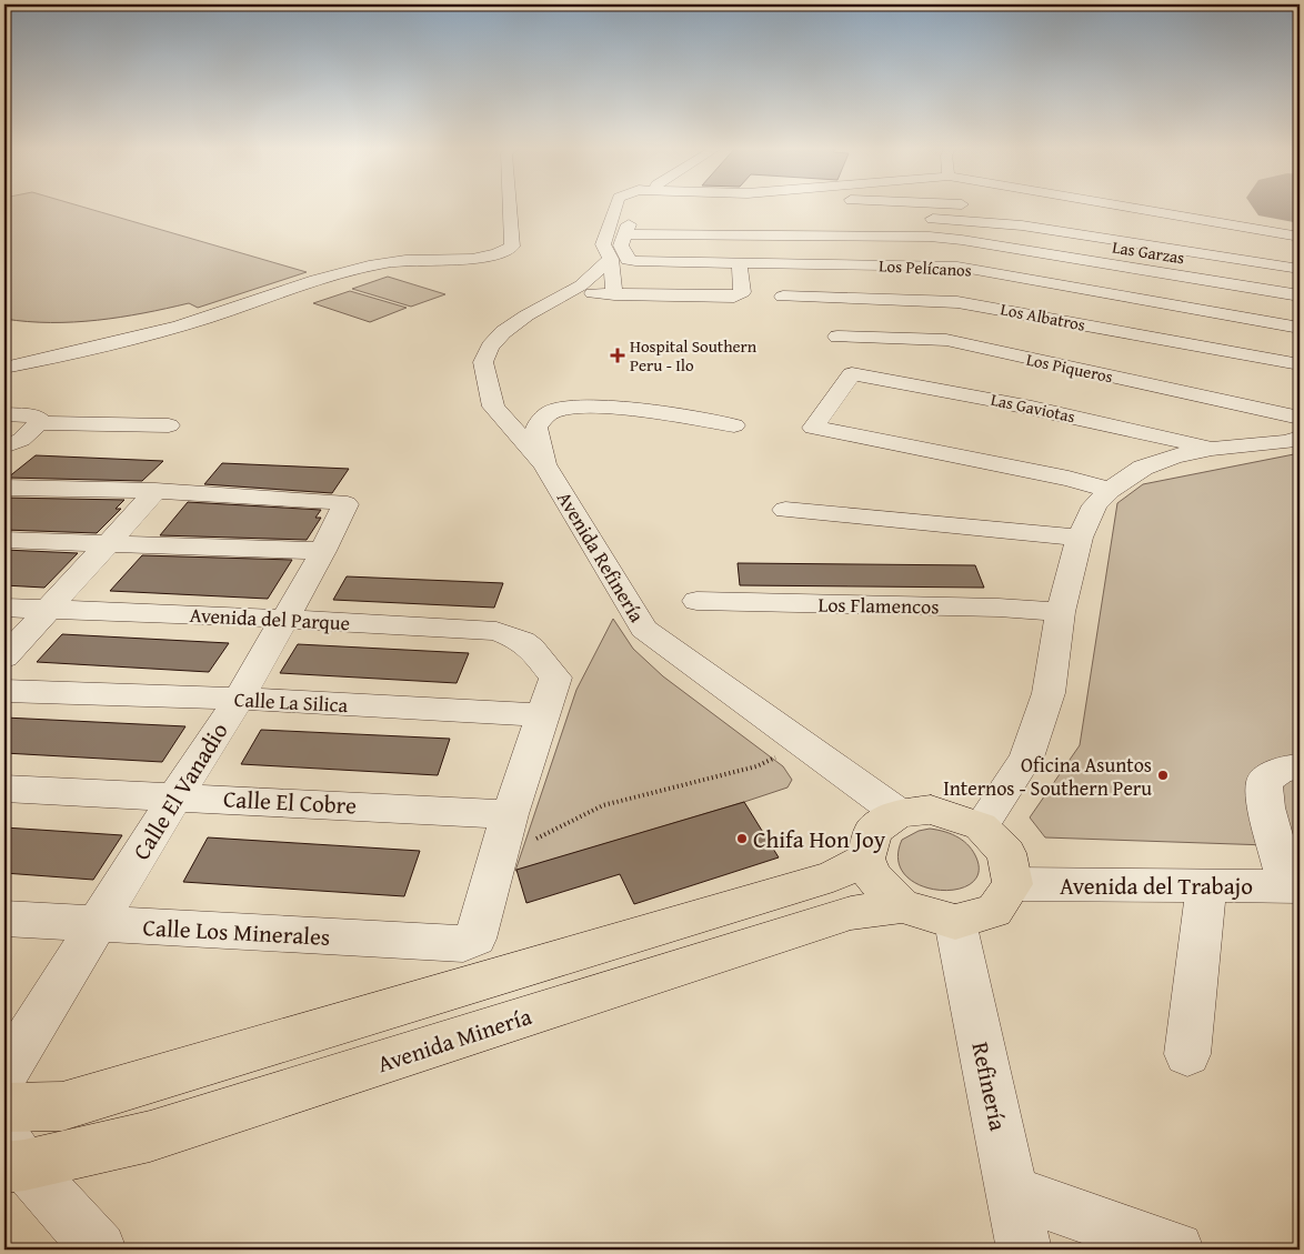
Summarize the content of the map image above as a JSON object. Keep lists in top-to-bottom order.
{
  "streets": {
    "main road": ["Avenida Minería"],
    "street": [
      "Las Garzas",
      "Los Pelícanos",
      "Los Albatros",
      "Los Piqueros",
      "Las Gaviotas",
      "Avenida Refinería",
      "Los Flamencos",
      "Avenida del Parque",
      "Calle La Silica",
      "Calle El Vanadio",
      "Calle El Cobre",
      "Avenida del Trabajo",
      "Calle Los Minerales",
      "Refinería"
    ]
  },
  "crossings": [
    ["Las Garzas", "Los Pelícanos"],
    ["Avenida Refinería", "Avenida del Trabajo"],
    ["Avenida Refinería", "Avenida Minería"],
    ["Avenida Refinería", "Refinería"],
    ["Avenida del Parque", "Calle La Silica"],
    ["Avenida del Parque", "Calle El Vanadio"],
    ["Calle La Silica", "Calle El Vanadio"],
    ["Calle El Vanadio", "Calle El Cobre"],
    ["Calle El Vanadio", "Calle Los Minerales"],
    ["Calle El Cobre", "Calle Los Minerales"],
    ["Avenida del Trabajo", "Avenida Minería"],
    ["Avenida del Trabajo", "Refinería"],
    ["Avenida Minería", "Refinería"]
  ],
  "places": {
    "health": ["Hospital Southern Peru - Ilo"],
    "other": ["Oficina Asuntos Internos - Southern Peru", "Chifa Hon Joy"]
  }
}
